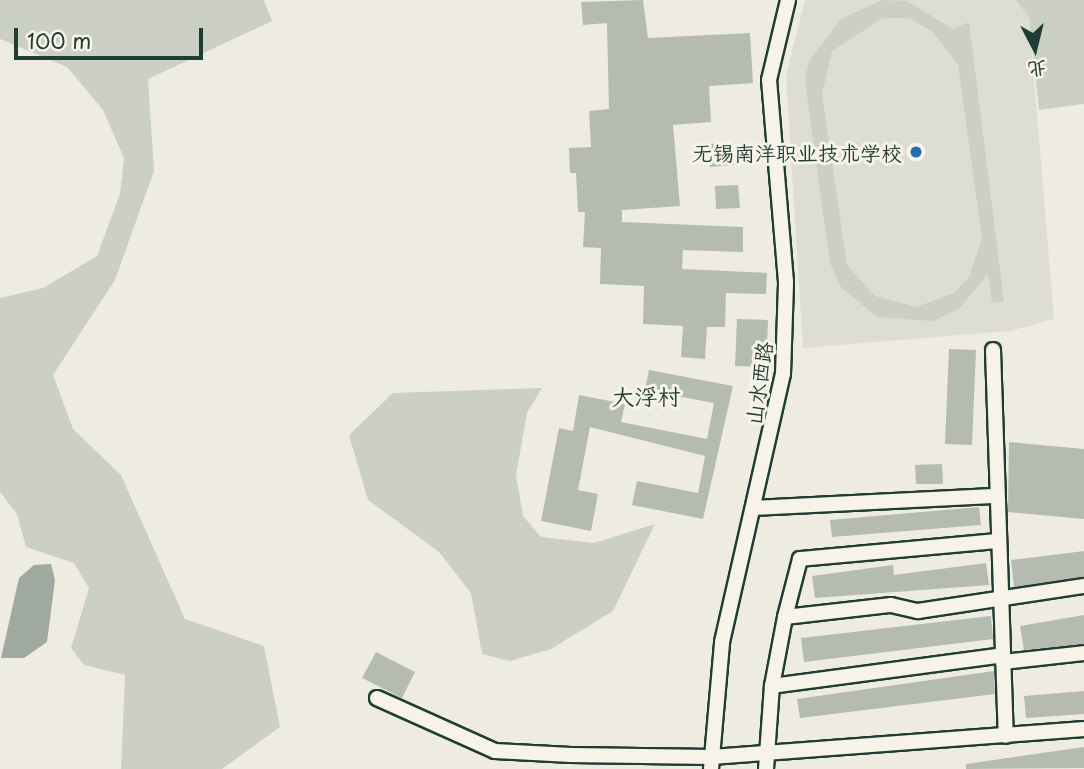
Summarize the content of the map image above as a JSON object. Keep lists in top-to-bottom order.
{
  "streets": {
    "street": ["山水西路"]
  },
  "districts": ["大浮村"],
  "places": ["无锡南洋职业技术学校"],
  "scale_bar": "100 m",
  "north": "bottom"
}
